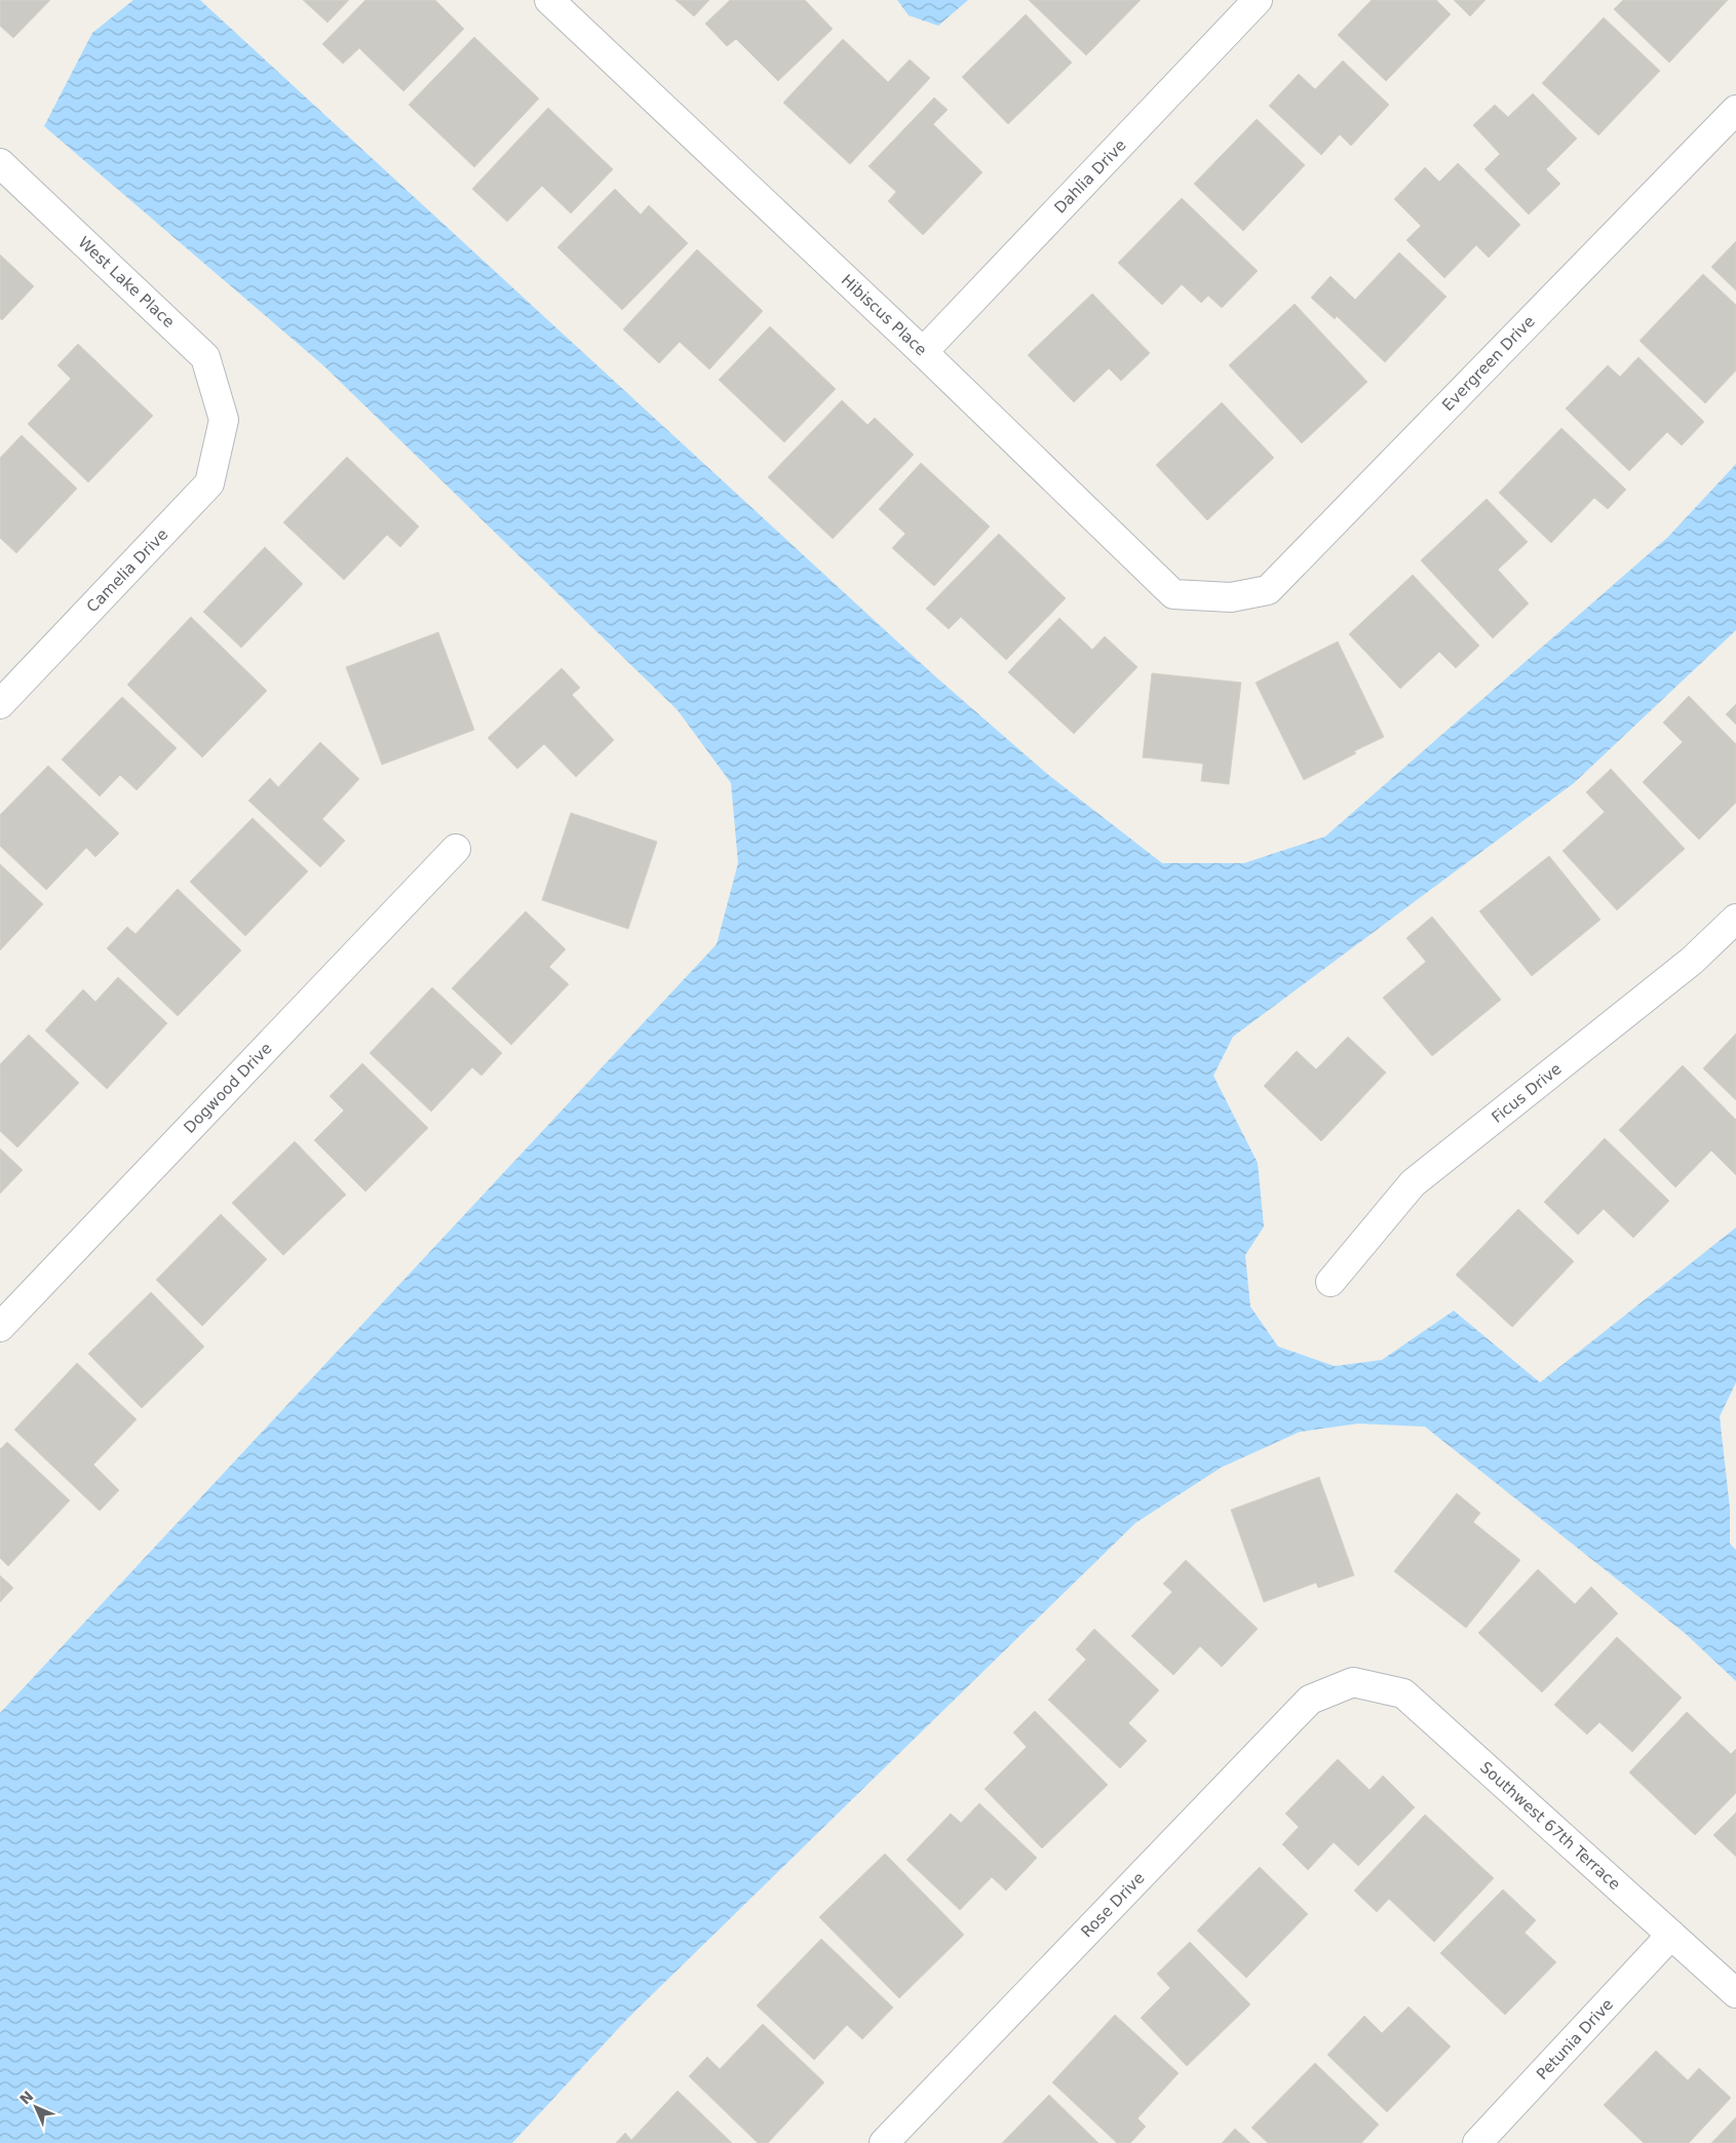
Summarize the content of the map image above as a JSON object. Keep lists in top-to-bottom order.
{
  "streets": {
    "street": [
      "Dahlia Drive",
      "West Lake Place",
      "Hibiscus Place",
      "Evergreen Drive",
      "Camelia Drive",
      "Dogwood Drive",
      "Ficus Drive",
      "Southwest 67th Terrace",
      "Rose Drive",
      "Petunia Drive"
    ]
  },
  "crossings": [
    ["Dahlia Drive", "Hibiscus Place"],
    ["West Lake Place", "Camelia Drive"],
    ["Hibiscus Place", "Evergreen Drive"],
    ["Southwest 67th Terrace", "Rose Drive"],
    ["Southwest 67th Terrace", "Petunia Drive"]
  ],
  "north": "top left"
}
